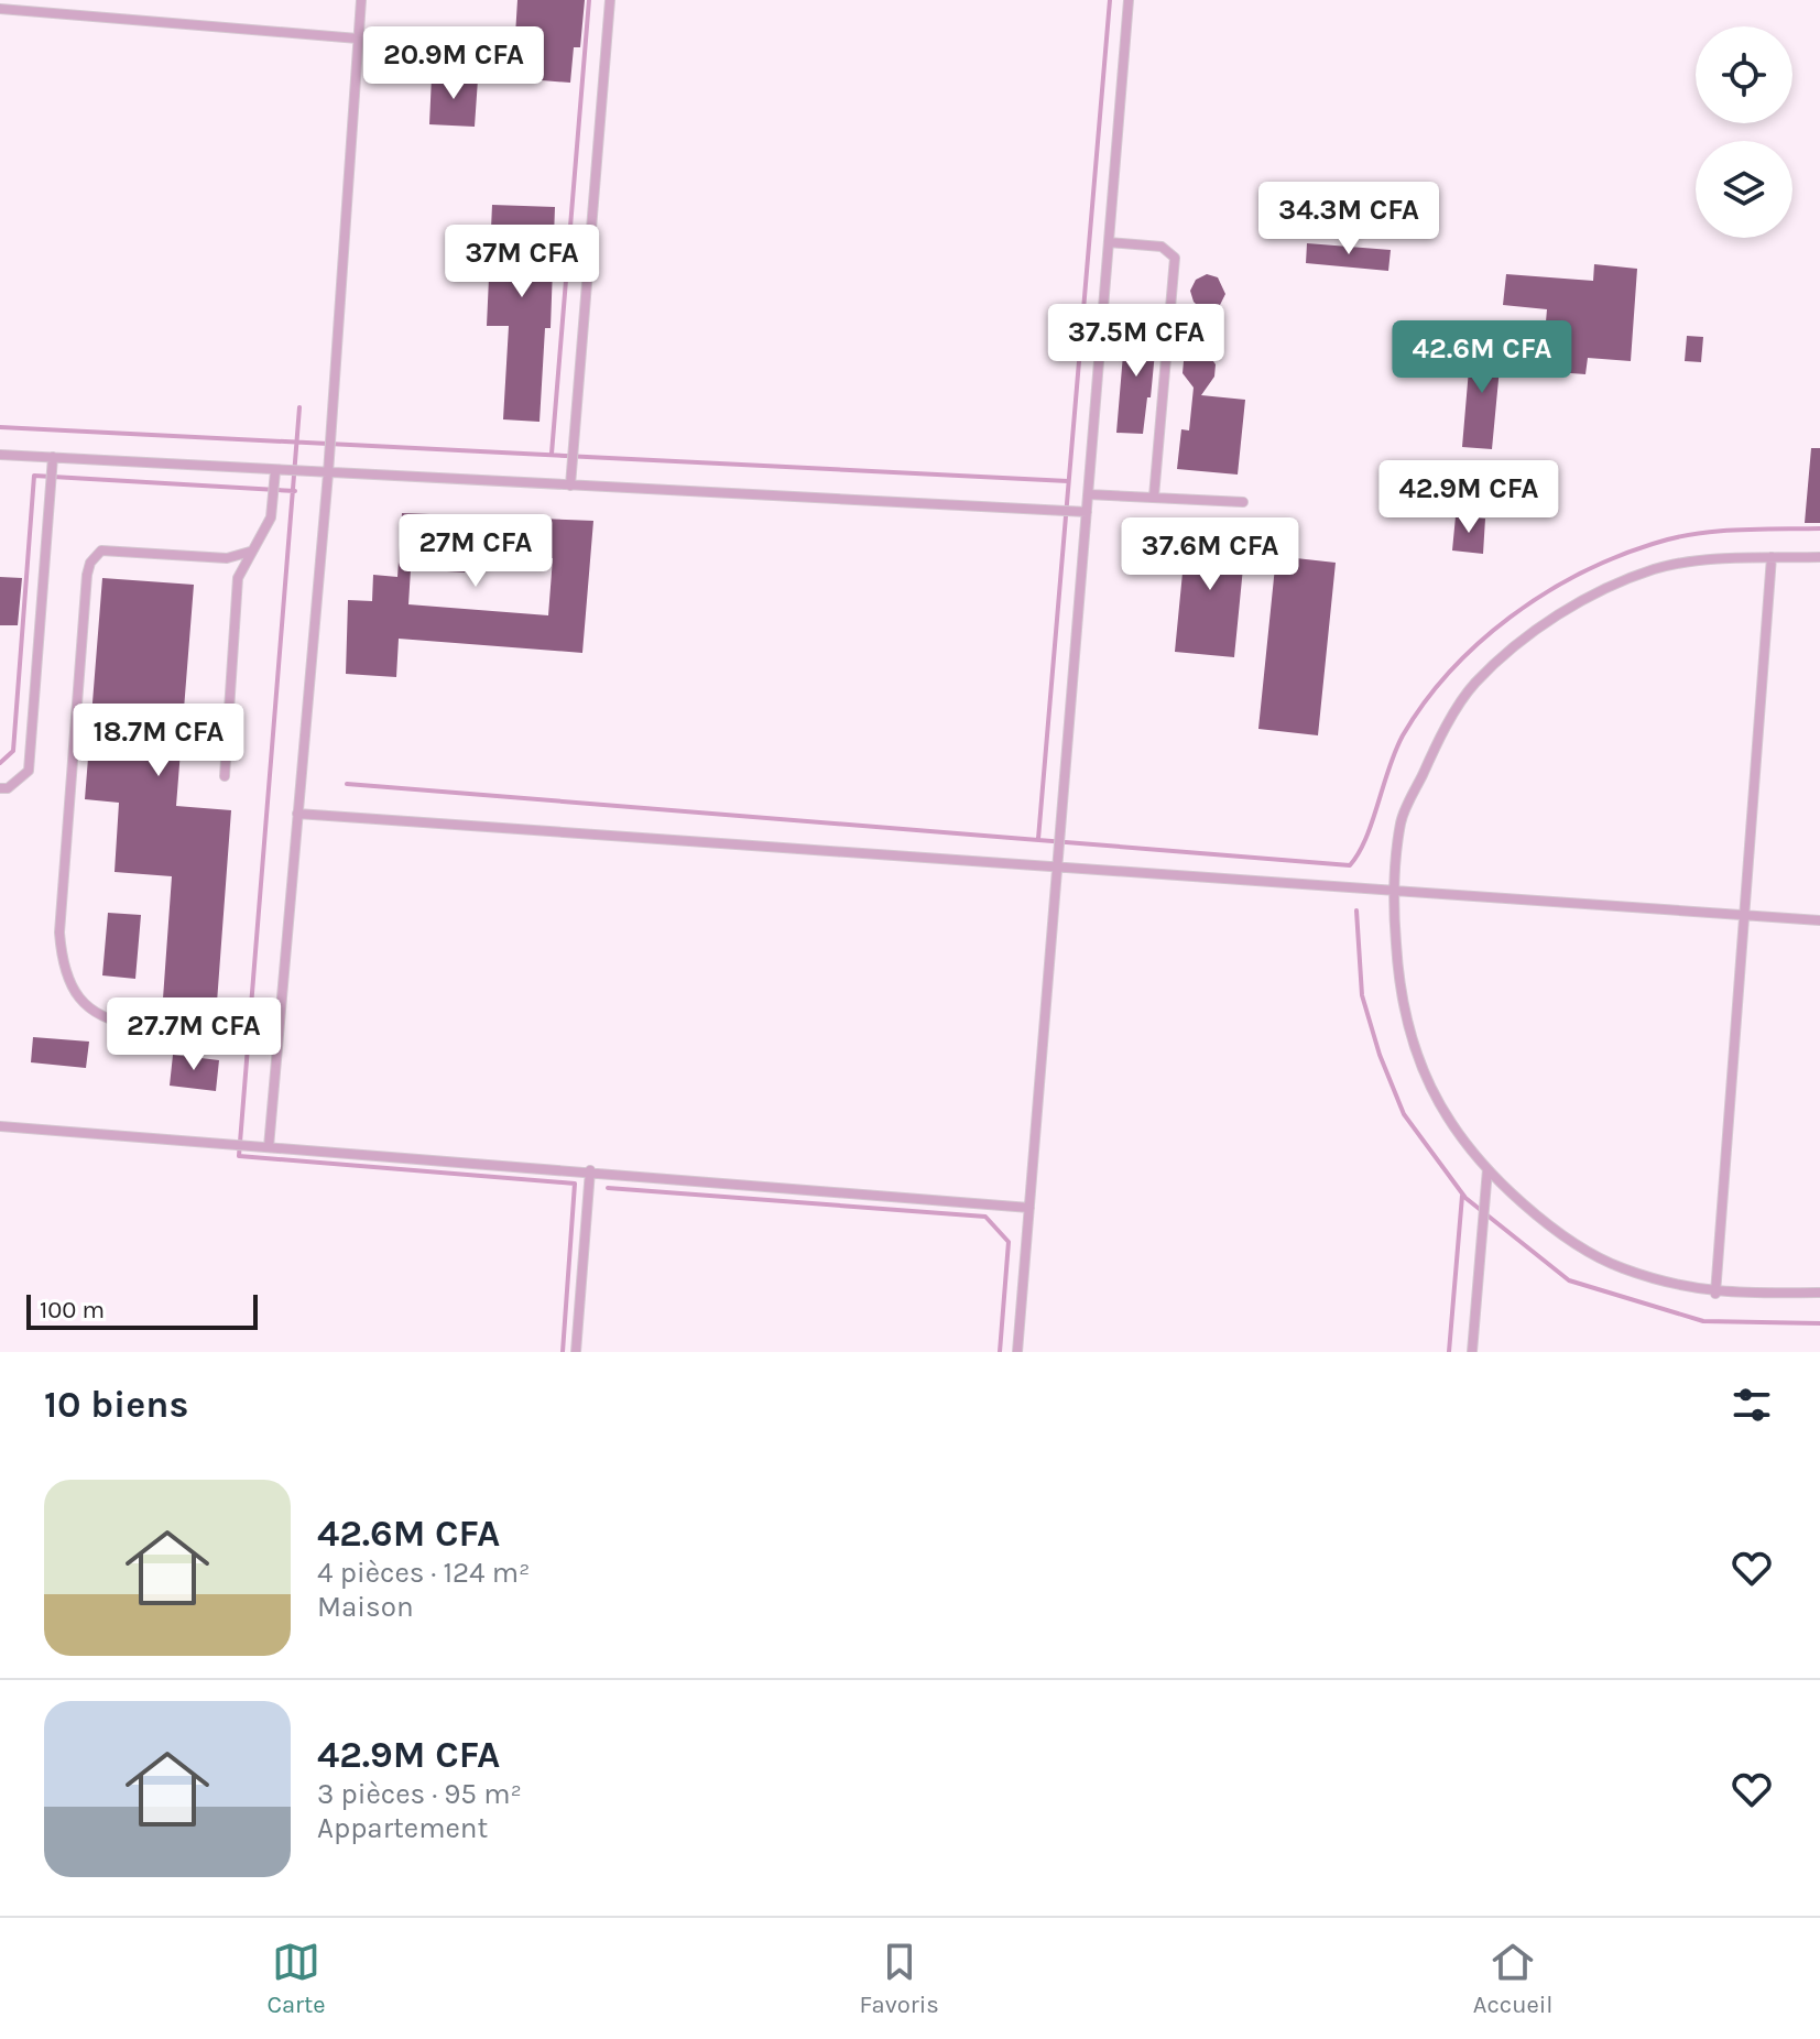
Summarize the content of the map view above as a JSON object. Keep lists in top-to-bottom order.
{
  "scale_bar": "100 m",
  "page": {
    "price": [
      "20.9M CFA",
      "34.3M CFA",
      "37M CFA",
      "37.5M CFA",
      "42.6M CFA",
      "42.9M CFA",
      "27M CFA",
      "37.6M CFA",
      "18.7M CFA",
      "27.7M CFA"
    ],
    "scale": "100 m",
    "heading": "10 biens",
    "list": [
      {
        "name": "42.6M CFA",
        "note": "4 pièces · 124 m² · Maison"
      },
      {
        "name": "42.9M CFA",
        "note": "3 pièces · 95 m² · Appartement"
      }
    ],
    "tabs": ["Carte", "Favoris", "Accueil"]
  }
}
